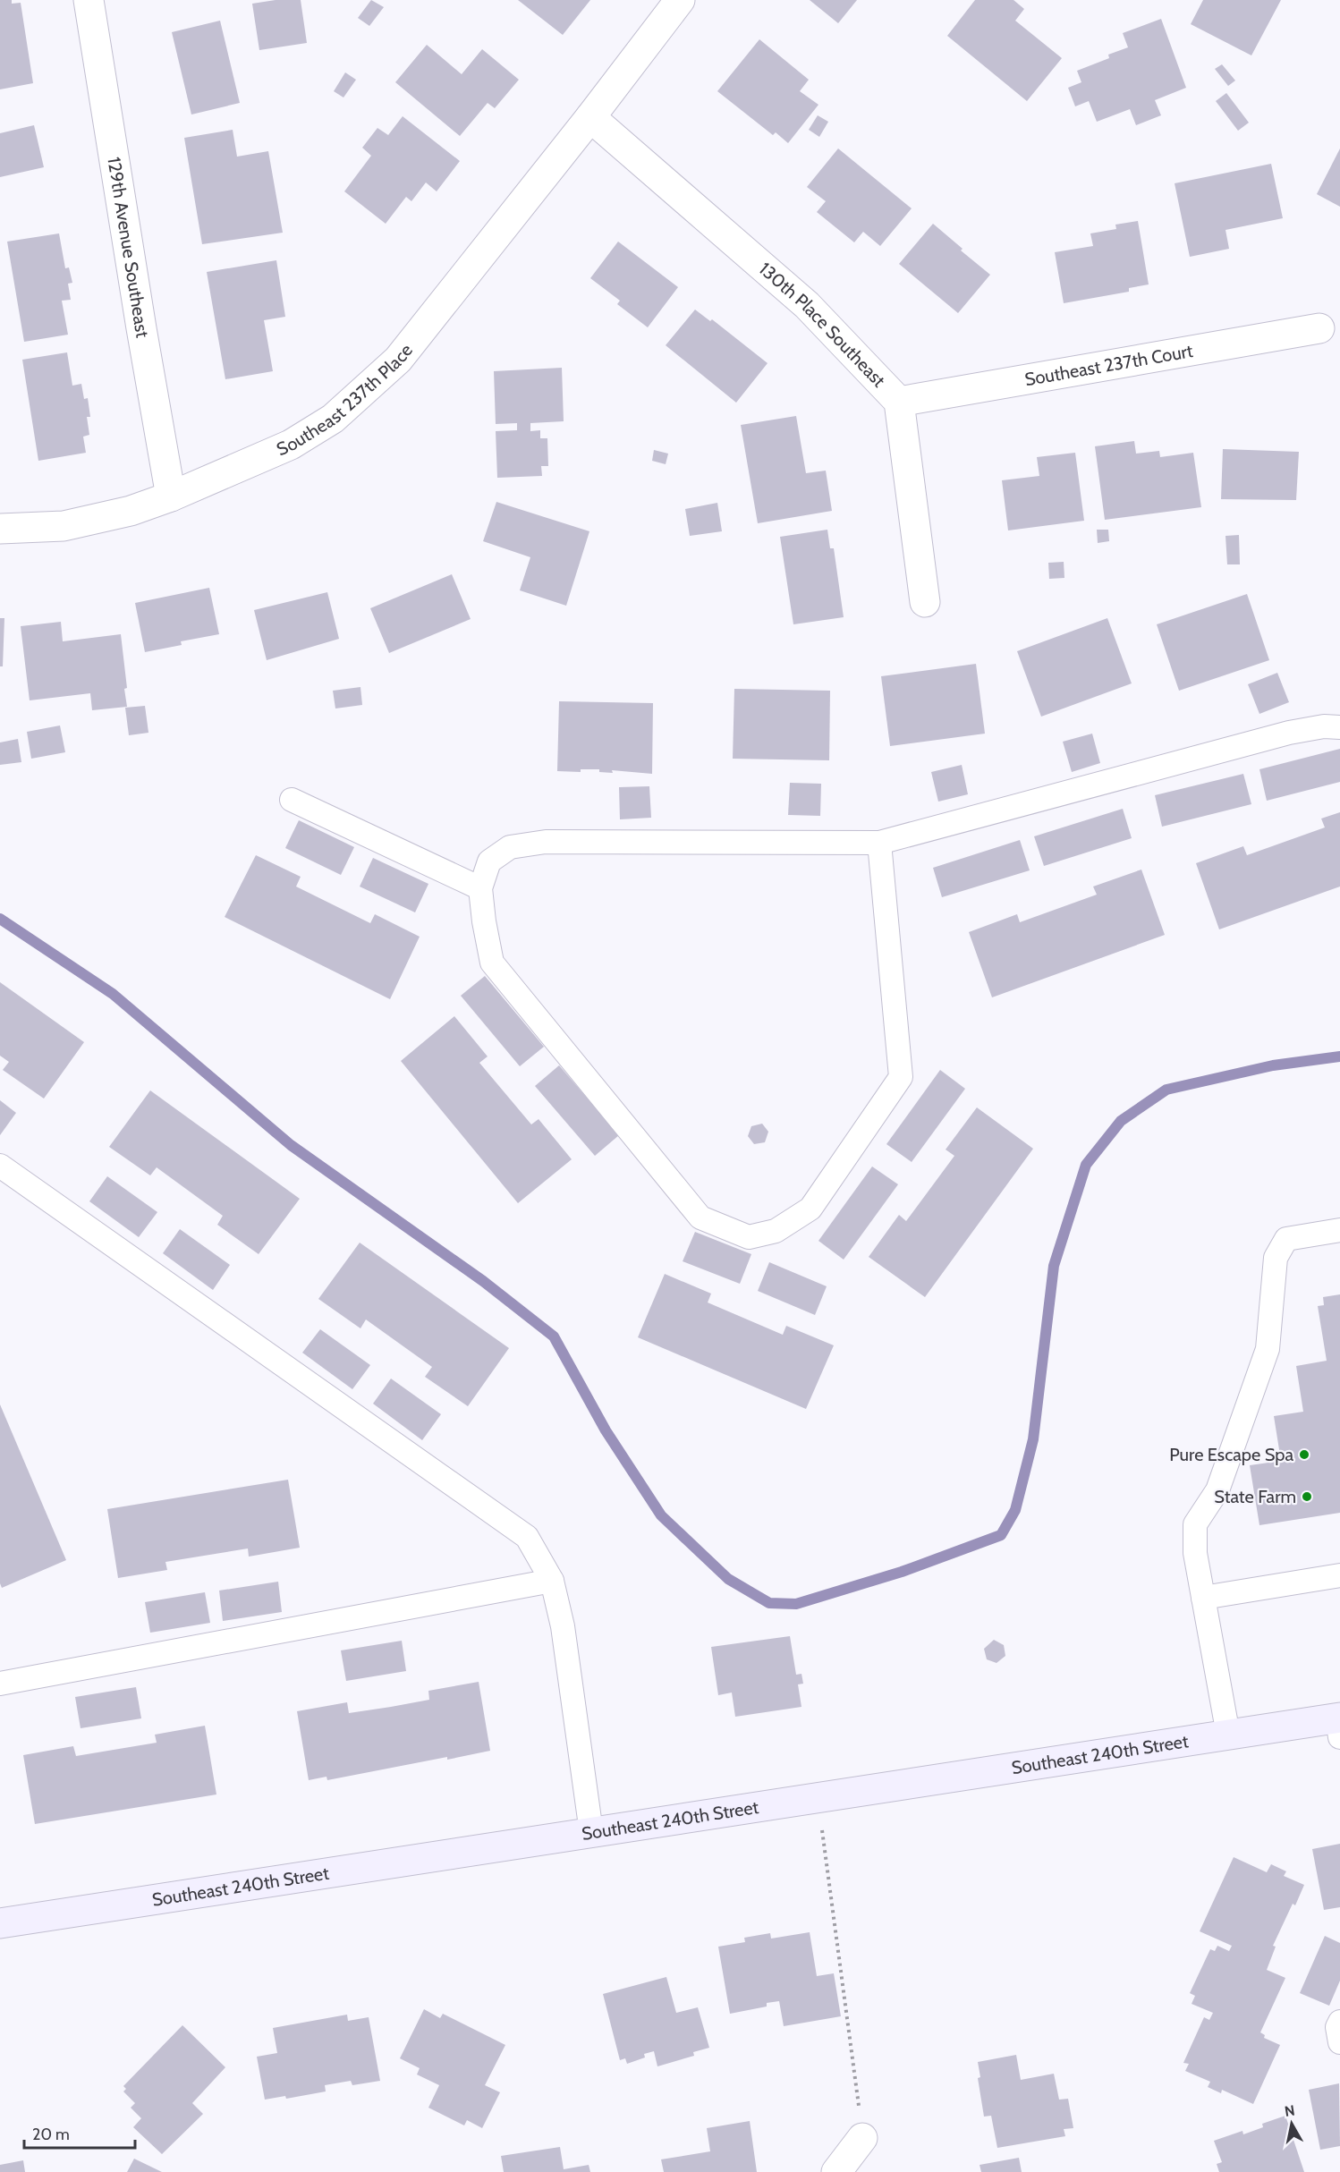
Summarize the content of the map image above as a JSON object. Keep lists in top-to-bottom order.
{
  "streets": {
    "main road": ["Southeast 240th Street"],
    "street": [
      "129th Avenue Southeast",
      "130th Place Southeast",
      "Southeast 237th Court",
      "Southeast 237th Place"
    ]
  },
  "crossings": [
    ["129th Avenue Southeast", "Southeast 237th Place"],
    ["130th Place Southeast", "Southeast 237th Court"],
    ["130th Place Southeast", "Southeast 237th Place"]
  ],
  "places": ["Pure Escape Spa", "State Farm"],
  "scale_bar": "20 m",
  "north": "top"
}
